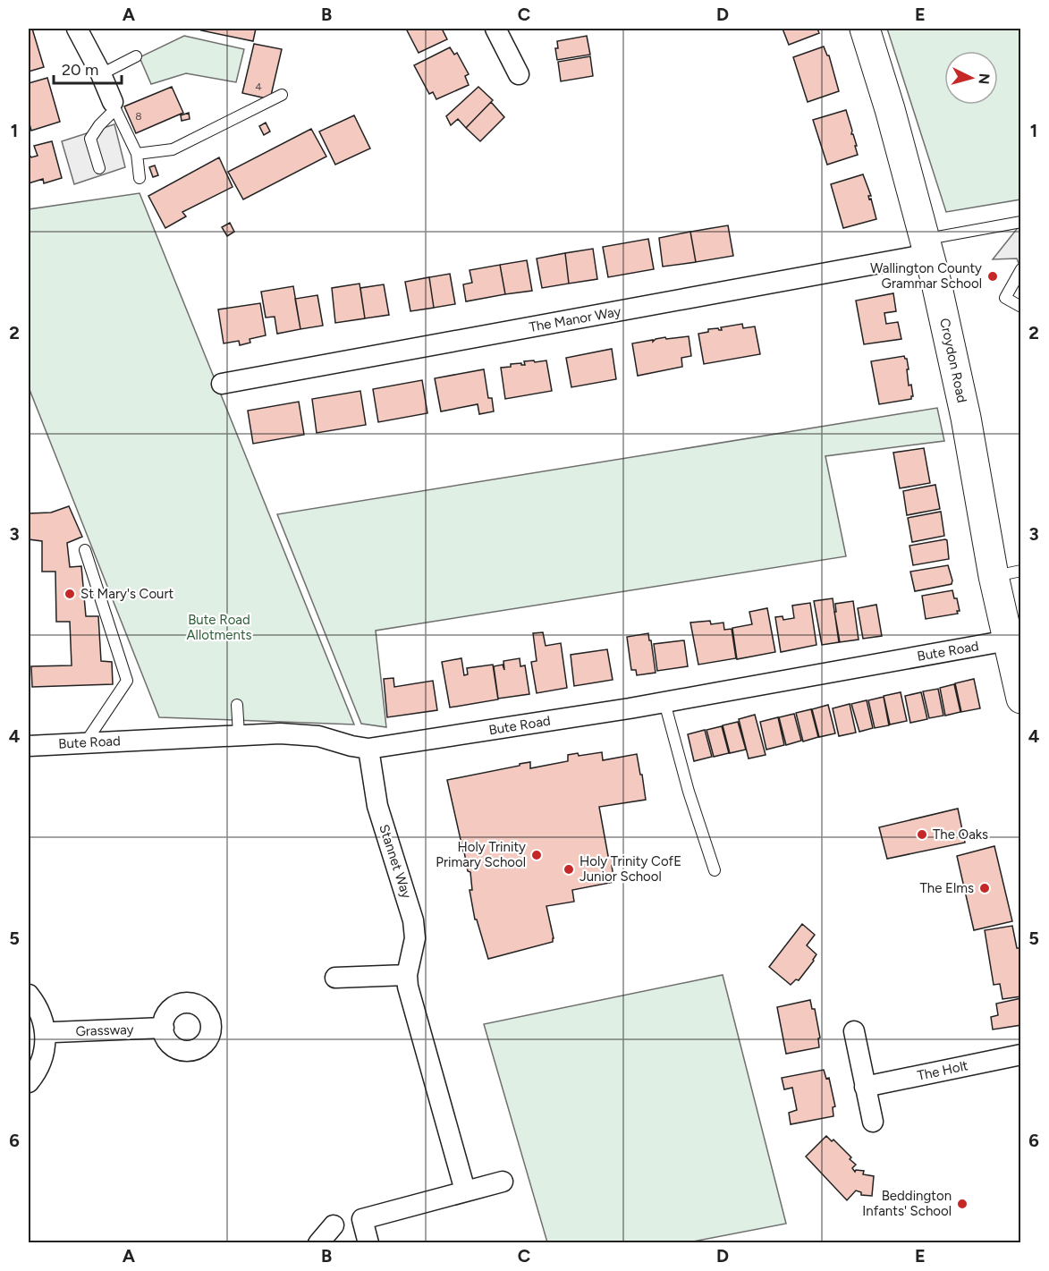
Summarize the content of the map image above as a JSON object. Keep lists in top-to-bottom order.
{
  "streets": {
    "highway": ["Croydon Road"],
    "street": [
      "The Manor Way",
      "Bute Road",
      "Stannet Way",
      "Grassway",
      "The Holt"
    ]
  },
  "crossings": [
    ["The Manor Way", "Croydon Road"],
    ["Croydon Road", "Bute Road"],
    ["Bute Road", "Stannet Way"]
  ],
  "parks": ["Bute Road Allotments"],
  "places": [
    "Wallington County Grammar School",
    "St Mary's Court",
    "The Oaks",
    "Holy Trinity Primary School",
    "Holy Trinity CofE Junior School",
    "The Elms",
    "Beddington Infants' School"
  ],
  "house_numbers": ["4", "8"],
  "scale_bar": "20 m",
  "north": "right",
  "grid": {
    "columns": [
      "A",
      "B",
      "C",
      "D",
      "E"
    ],
    "rows": [
      "1",
      "2",
      "3",
      "4",
      "5",
      "6"
    ]
  }
}
